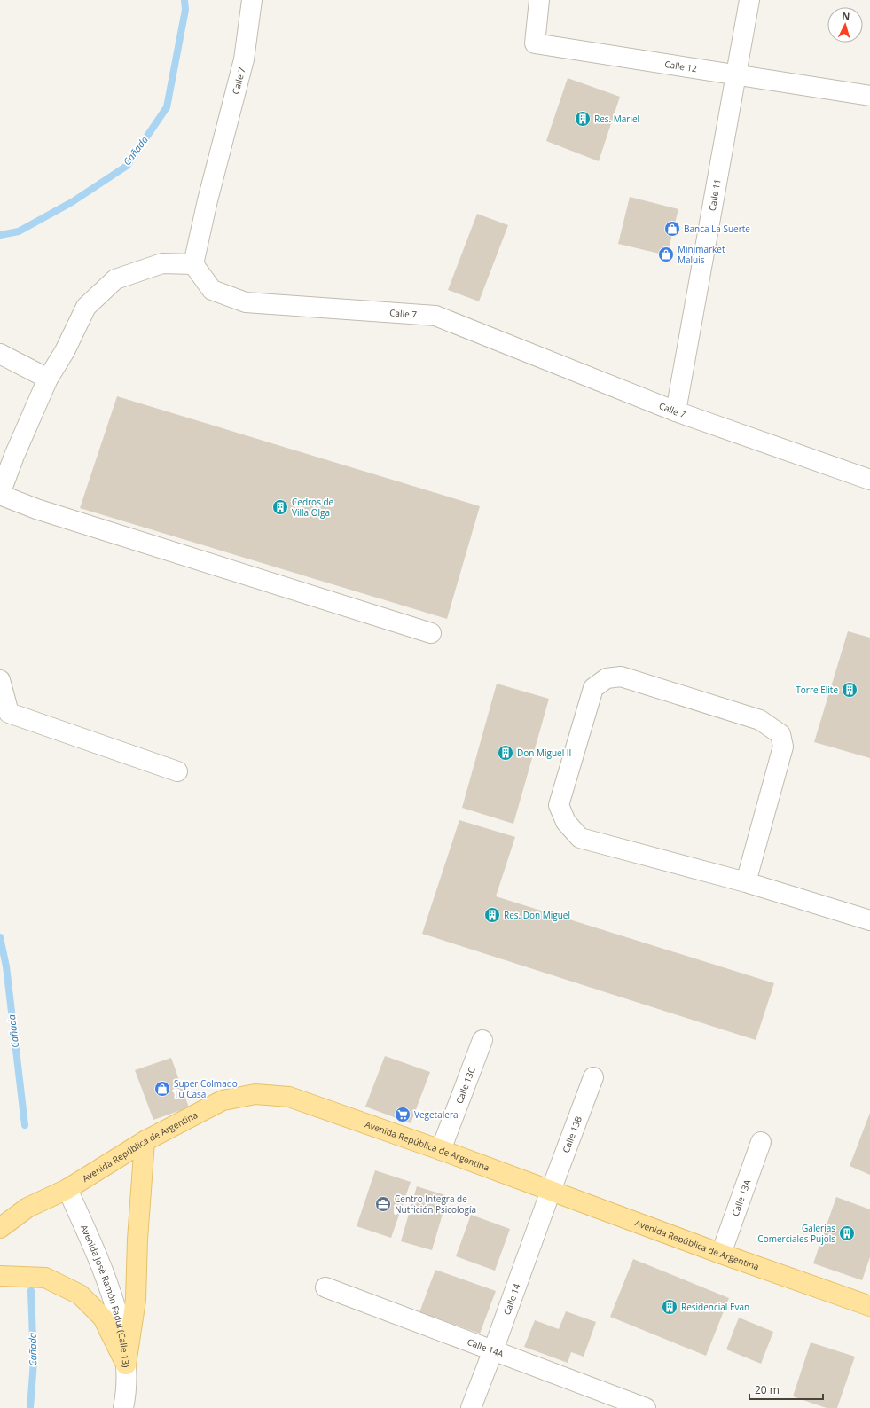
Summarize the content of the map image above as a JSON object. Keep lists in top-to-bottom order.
{
  "streets": {
    "main road": ["Avenida República de Argentina"],
    "street": [
      "Calle 12",
      "Calle 7",
      "Calle 11",
      "Calle 13C",
      "Calle 13B",
      "Calle 13A",
      "Avenida José Ramón Fadul (Calle 13)",
      "Calle 14",
      "Calle 14A"
    ]
  },
  "crossings": [
    ["Calle 12", "Calle 11"],
    ["Calle 7", "Calle 11"],
    ["Calle 13C", "Avenida República de Argentina"],
    ["Calle 13B", "Avenida República de Argentina"],
    ["Calle 13B", "Calle 14"],
    ["Avenida República de Argentina", "Calle 13A"],
    ["Avenida República de Argentina", "Avenida José Ramón Fadul (Calle 13)"],
    ["Avenida República de Argentina", "Calle 14"],
    ["Calle 14", "Calle 14A"]
  ],
  "water": ["Cañada"],
  "places": {
    "building": [
      "Res. Mariel",
      "Cedros de Villa Olga",
      "Torre Elite",
      "Don Miguel II",
      "Res. Don Miguel",
      "Galerias Comerciales Pujols",
      "Residencial Evan"
    ],
    "shop": ["Banca La Suerte", "Minimarket Maluis", "Super Colmado Tu Casa"],
    "supermarket": ["Vegetalera"],
    "office": ["Centro Integra de Nutrición Psicología"]
  },
  "scale_bar": "20 m",
  "north": "top"
}
